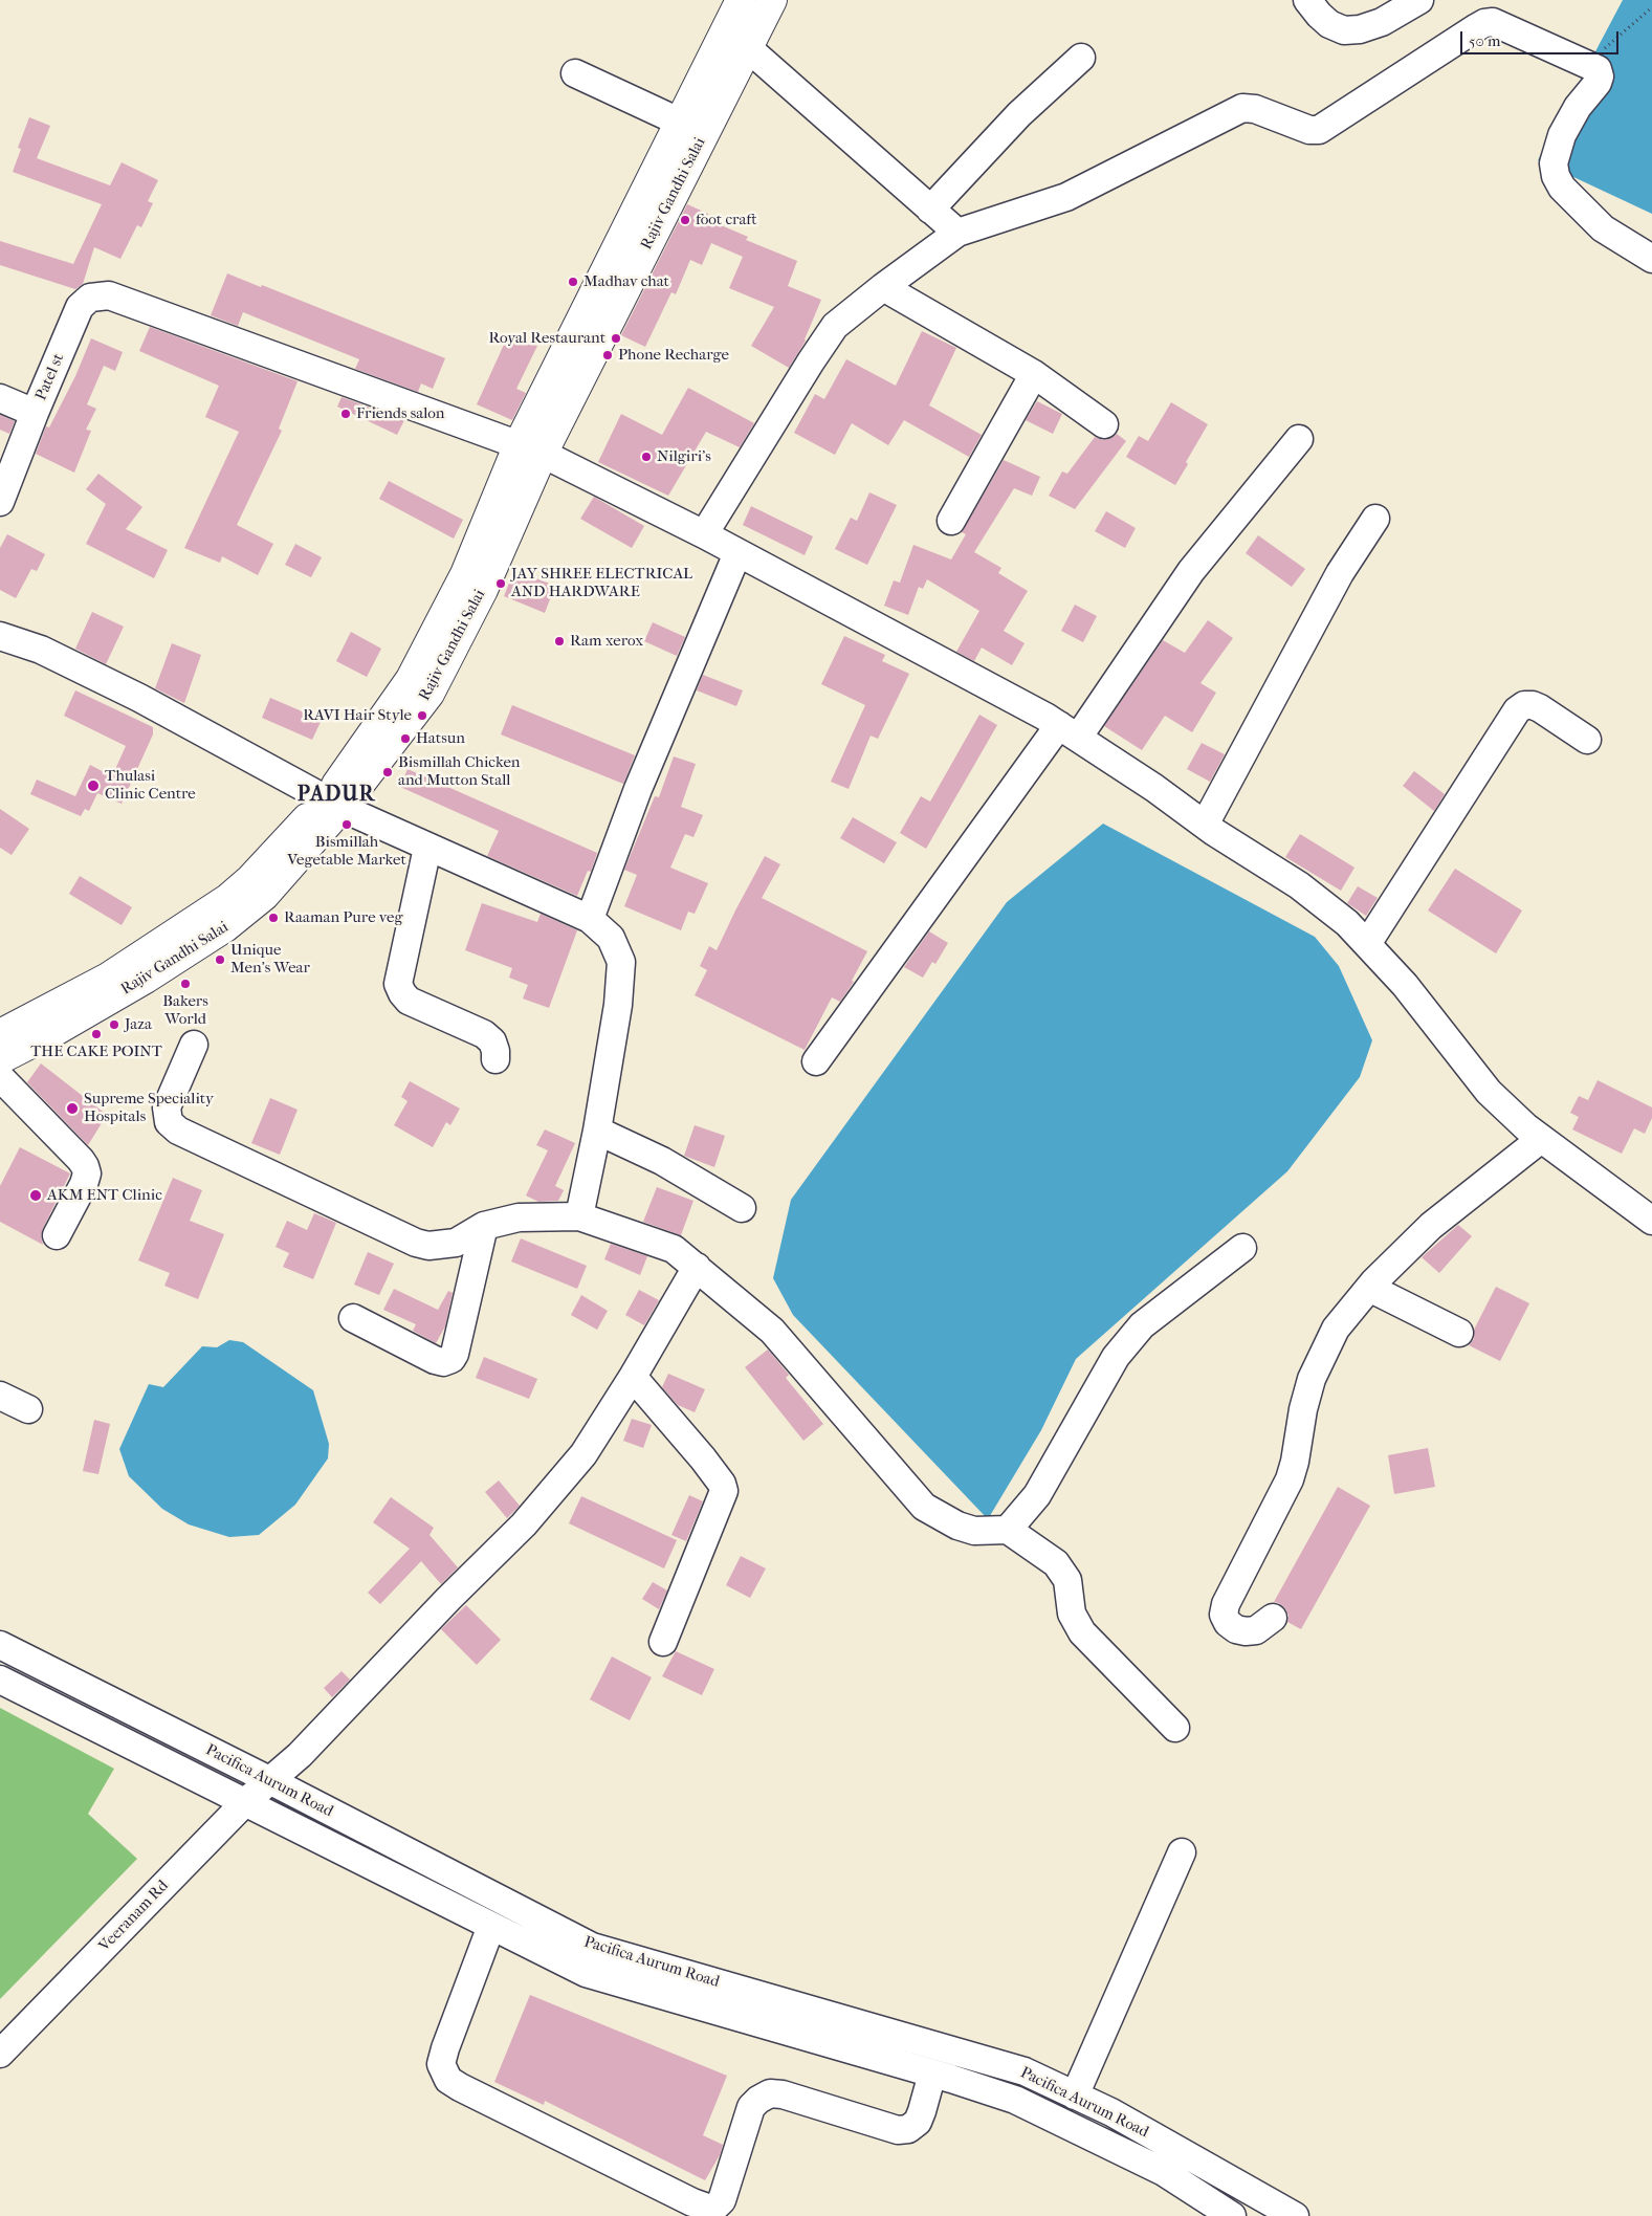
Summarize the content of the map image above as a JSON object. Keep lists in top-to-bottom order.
{
  "streets": {
    "main road": ["Rajiv Gandhi Salai"],
    "street": ["Patel st", "Pacifica Aurum Road", "Veeranam Rd"]
  },
  "crossings": [
    ["Rajiv Gandhi Salai", "Patel st"],
    ["Pacifica Aurum Road", "Veeranam Rd"]
  ],
  "districts": ["PADUR"],
  "places": [
    "foot craft",
    "Madhav chat",
    "Royal Restaurant",
    "Phone Recharge",
    "Friends salon",
    "Nilgiri's",
    "JAY SHREE ELECTRICAL AND HARDWARE",
    "Ram xerox",
    "RAVI Hair Style",
    "Hatsun",
    "Bismillah Chicken and Mutton Stall",
    "Thulasi Clinic Centre",
    "Bismillah Vegetable Market",
    "Raaman Pure veg",
    "Unique Men's Wear",
    "Bakers World",
    "Jaza",
    "THE CAKE POINT",
    "Supreme Speciality Hospitals",
    "AKM ENT Clinic"
  ],
  "scale_bar": "50 m"
}
